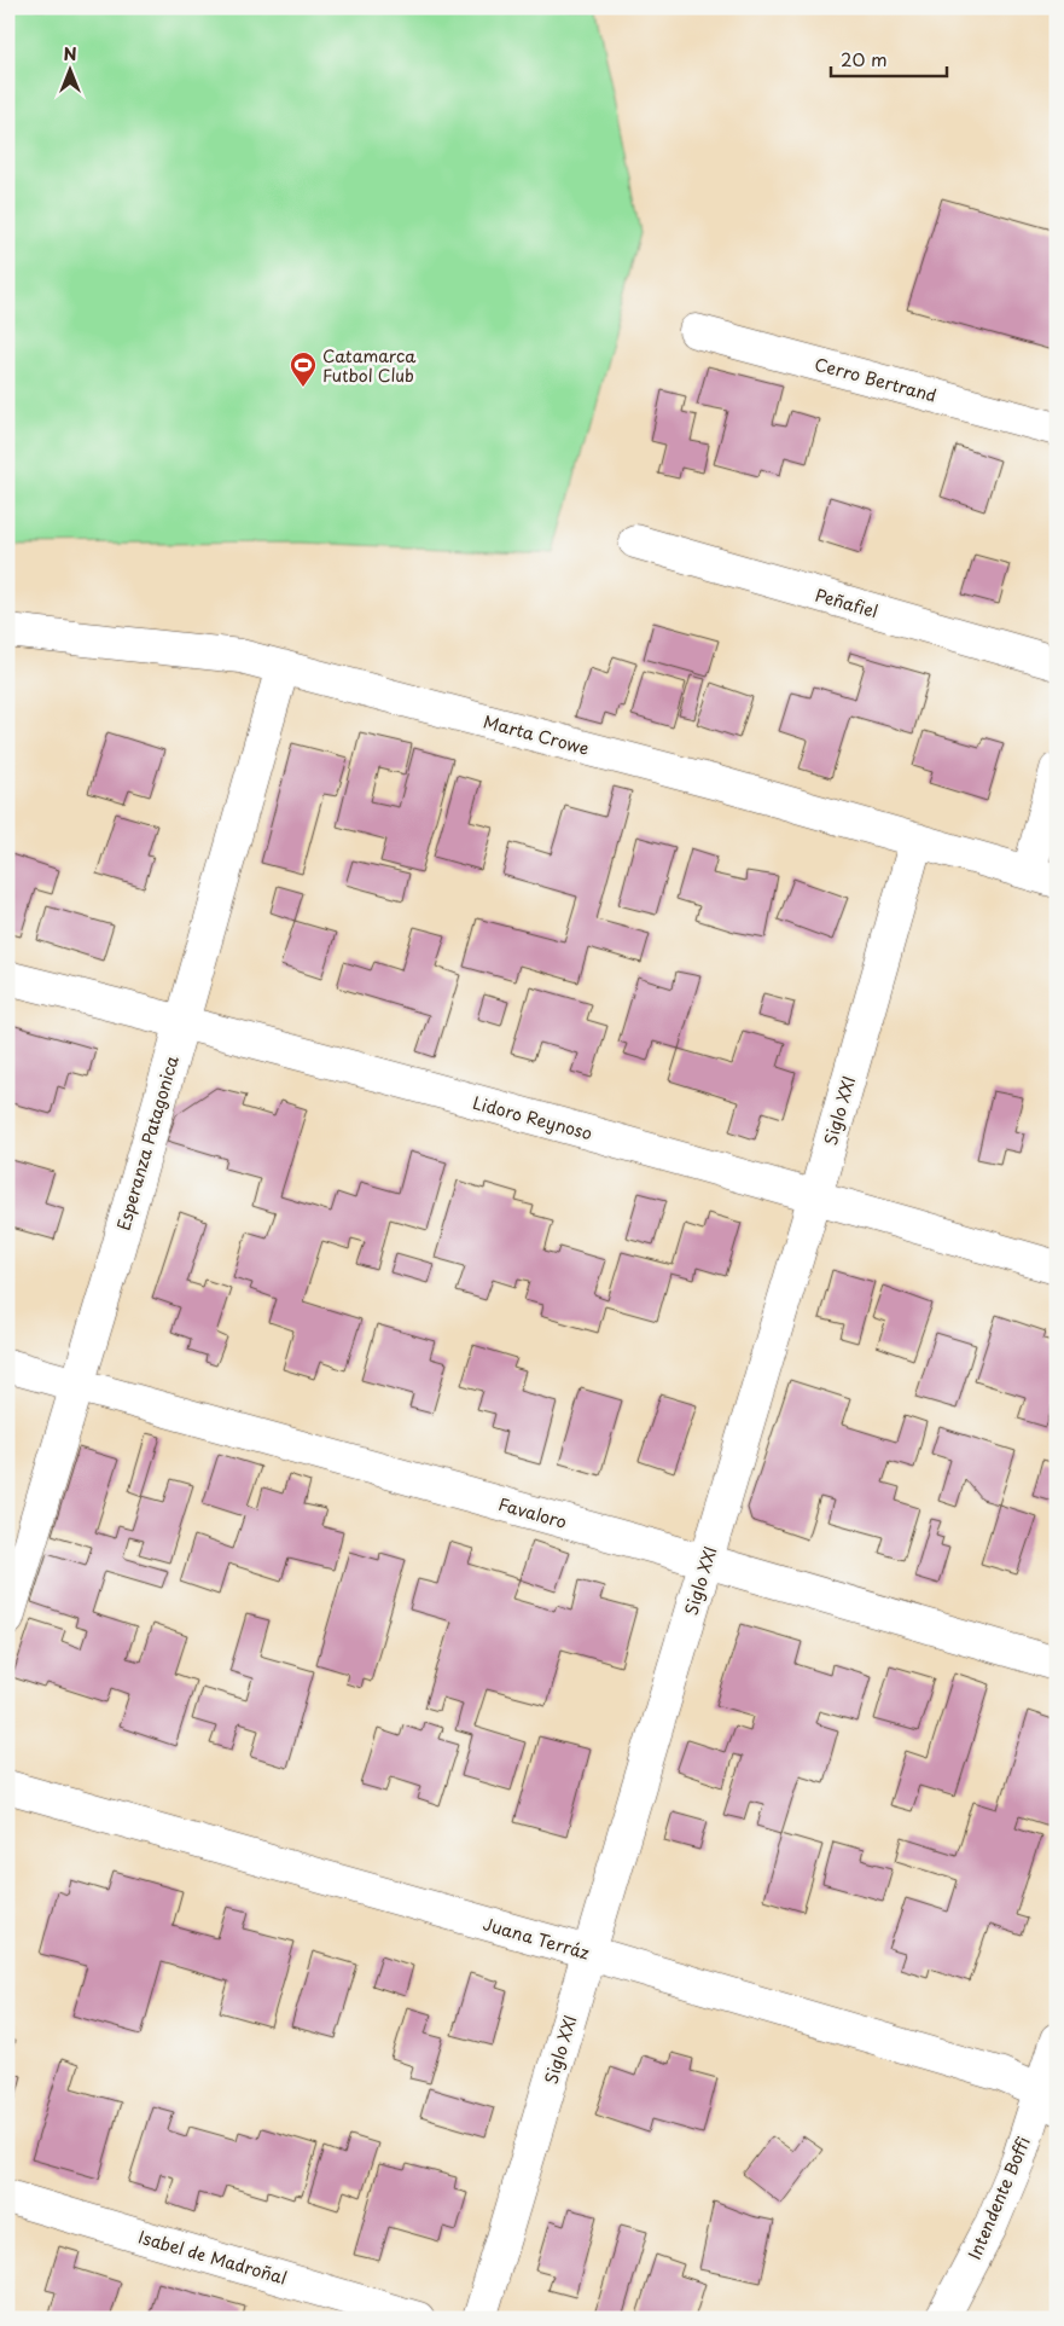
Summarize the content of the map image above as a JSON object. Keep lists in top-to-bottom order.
{
  "streets": {
    "street": [
      "Cerro Bertrand",
      "Peñafiel",
      "Marta Crowe",
      "Siglo XXI",
      "Lidoro Reynoso",
      "Esperanza Patagonica",
      "Favaloro",
      "Juana Terráz",
      "Intendente Boffi",
      "Isabel de Madroñal"
    ]
  },
  "crossings": [
    ["Marta Crowe", "Siglo XXI"],
    ["Marta Crowe", "Esperanza Patagonica"],
    ["Siglo XXI", "Lidoro Reynoso"],
    ["Siglo XXI", "Favaloro"],
    ["Siglo XXI", "Juana Terráz"],
    ["Lidoro Reynoso", "Esperanza Patagonica"],
    ["Esperanza Patagonica", "Favaloro"],
    ["Juana Terráz", "Intendente Boffi"]
  ],
  "places": {
    "sports": ["Catamarca Futbol Club"]
  },
  "scale_bar": "20 m",
  "north": "top"
}
